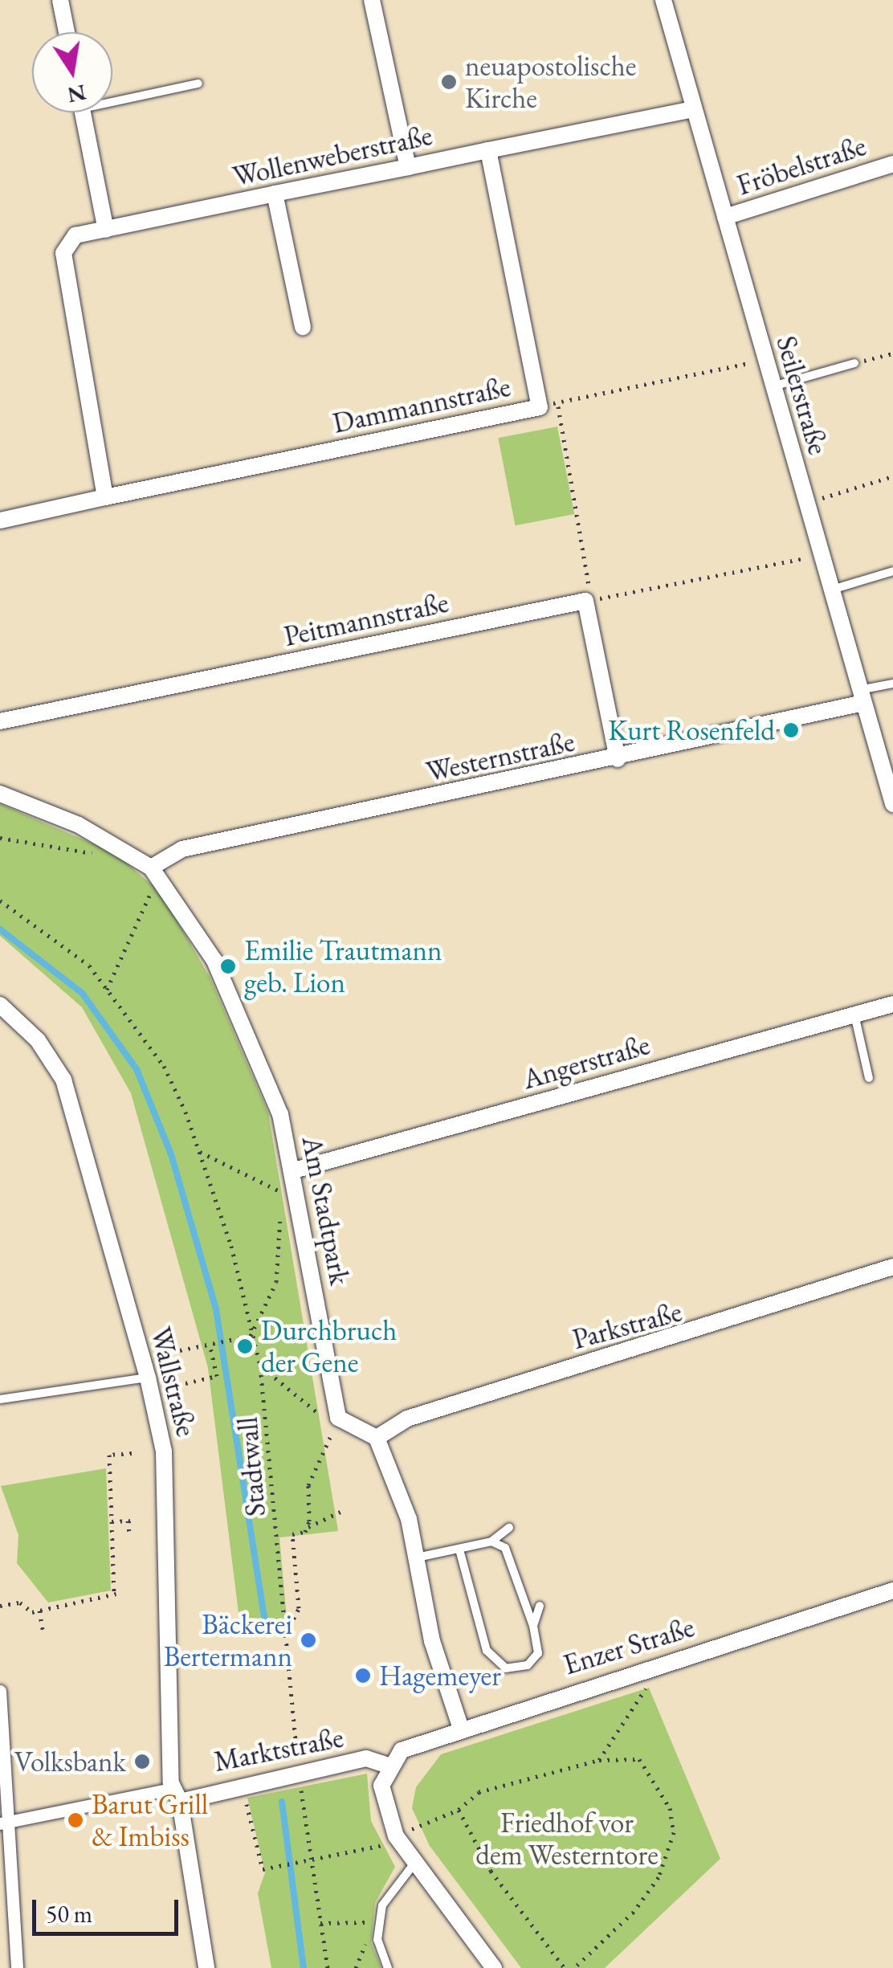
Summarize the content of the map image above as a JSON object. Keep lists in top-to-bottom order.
{
  "streets": {
    "street": [
      "Wollenweberstraße",
      "Fröbelstraße",
      "Seilerstraße",
      "Dammannstraße",
      "Peitmannstraße",
      "Westernstraße",
      "Angerstraße",
      "Am Stadtpark",
      "Parkstraße",
      "Wallstraße",
      "Enzer Straße",
      "Marktstraße"
    ],
    "path": ["Stadtwall"]
  },
  "crossings": [
    ["Wollenweberstraße", "Seilerstraße"],
    ["Wollenweberstraße", "Dammannstraße"],
    ["Fröbelstraße", "Seilerstraße"],
    ["Seilerstraße", "Westernstraße"],
    ["Peitmannstraße", "Westernstraße"],
    ["Westernstraße", "Am Stadtpark"],
    ["Angerstraße", "Am Stadtpark"],
    ["Wallstraße", "Marktstraße"],
    ["Stadtwall", "Marktstraße"],
    ["Enzer Straße", "Marktstraße"]
  ],
  "parks": ["Friedhof vor dem Westerntore"],
  "places": [
    "neuapostolische Kirche",
    "Kurt Rosenfeld",
    "Emilie Trautmann geb. Lion",
    "Durchbruch der Gene",
    "Bäckerei Bertermann",
    "Hagemeyer",
    "Volksbank",
    "Barut Grill & Imbiss"
  ],
  "scale_bar": "50 m",
  "north": "bottom"
}
